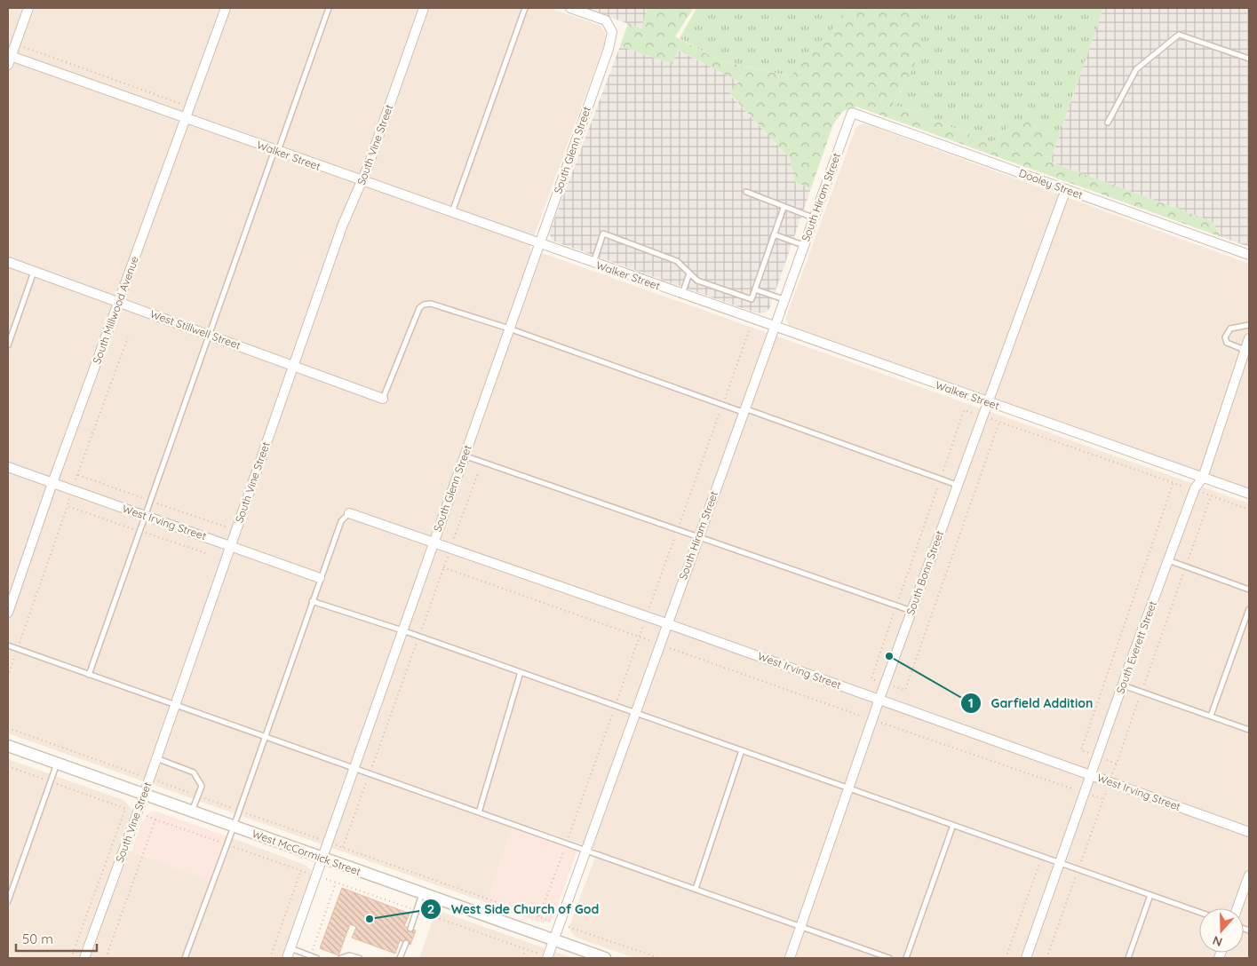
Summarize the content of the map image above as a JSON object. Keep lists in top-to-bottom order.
{
  "streets": {
    "street": [
      "South Vine Street",
      "South Glenn Street",
      "Walker Street",
      "Dooley Street",
      "South Hiram Street",
      "South Millwood Avenue",
      "West Stillwell Street",
      "West Irving Street",
      "South Bonn Street",
      "South Everett Street",
      "West McCormick Street"
    ]
  },
  "crossings": [
    ["South Vine Street", "Walker Street"],
    ["South Vine Street", "West Stillwell Street"],
    ["South Vine Street", "West Irving Street"],
    ["South Vine Street", "West McCormick Street"],
    ["South Glenn Street", "Walker Street"],
    ["South Glenn Street", "West Irving Street"],
    ["South Glenn Street", "West McCormick Street"],
    ["Walker Street", "South Hiram Street"],
    ["Walker Street", "South Millwood Avenue"],
    ["Walker Street", "South Bonn Street"],
    ["Walker Street", "South Everett Street"],
    ["Dooley Street", "South Hiram Street"],
    ["Dooley Street", "South Bonn Street"],
    ["South Hiram Street", "West Irving Street"],
    ["South Hiram Street", "West McCormick Street"],
    ["South Millwood Avenue", "West Stillwell Street"],
    ["South Millwood Avenue", "West Irving Street"],
    ["West Irving Street", "South Bonn Street"],
    ["West Irving Street", "South Everett Street"]
  ],
  "places": ["Garfield Addition", "West Side Church of God"],
  "scale_bar": "50 m",
  "north": "bottom"
}
